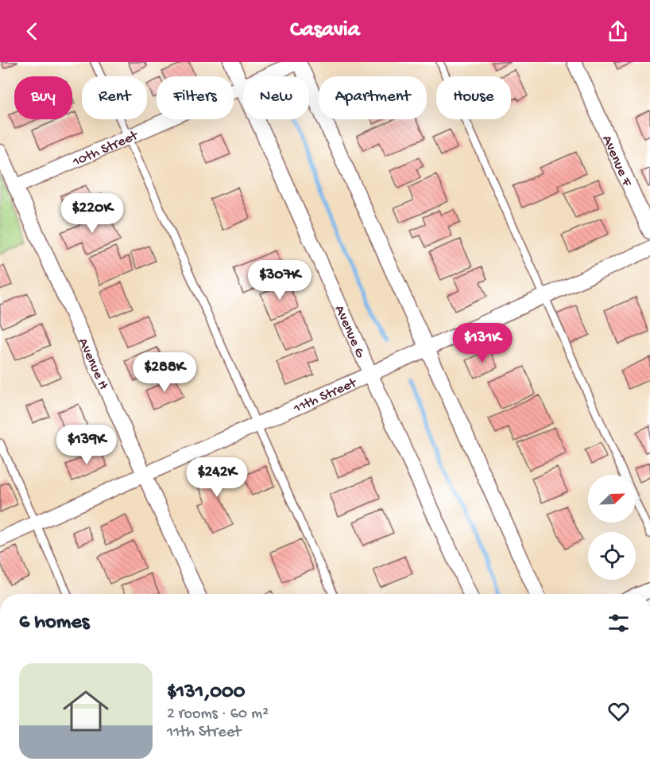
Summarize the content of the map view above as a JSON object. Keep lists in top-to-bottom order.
{
  "streets": {
    "street": [
      "10th Street",
      "Avenue F",
      "Avenue G",
      "Avenue H",
      "11th Street"
    ]
  },
  "crossings": [
    ["10th Street", "Avenue G"],
    ["10th Street", "Avenue H"],
    ["Avenue G", "11th Street"],
    ["Avenue H", "11th Street"]
  ],
  "north": "top right",
  "page": {
    "header": "Casavia",
    "chip": [
      "Buy",
      "Rent",
      "Filters",
      "New",
      "Apartment",
      "House"
    ],
    "price": [
      "$220K",
      "$307K",
      "$131K",
      "$288K",
      "$139K",
      "$242K"
    ],
    "heading": "6 homes",
    "list": [
      {
        "name": "$131,000",
        "note": "2 rooms · 60 m² · 11th Street"
      }
    ]
  }
}
